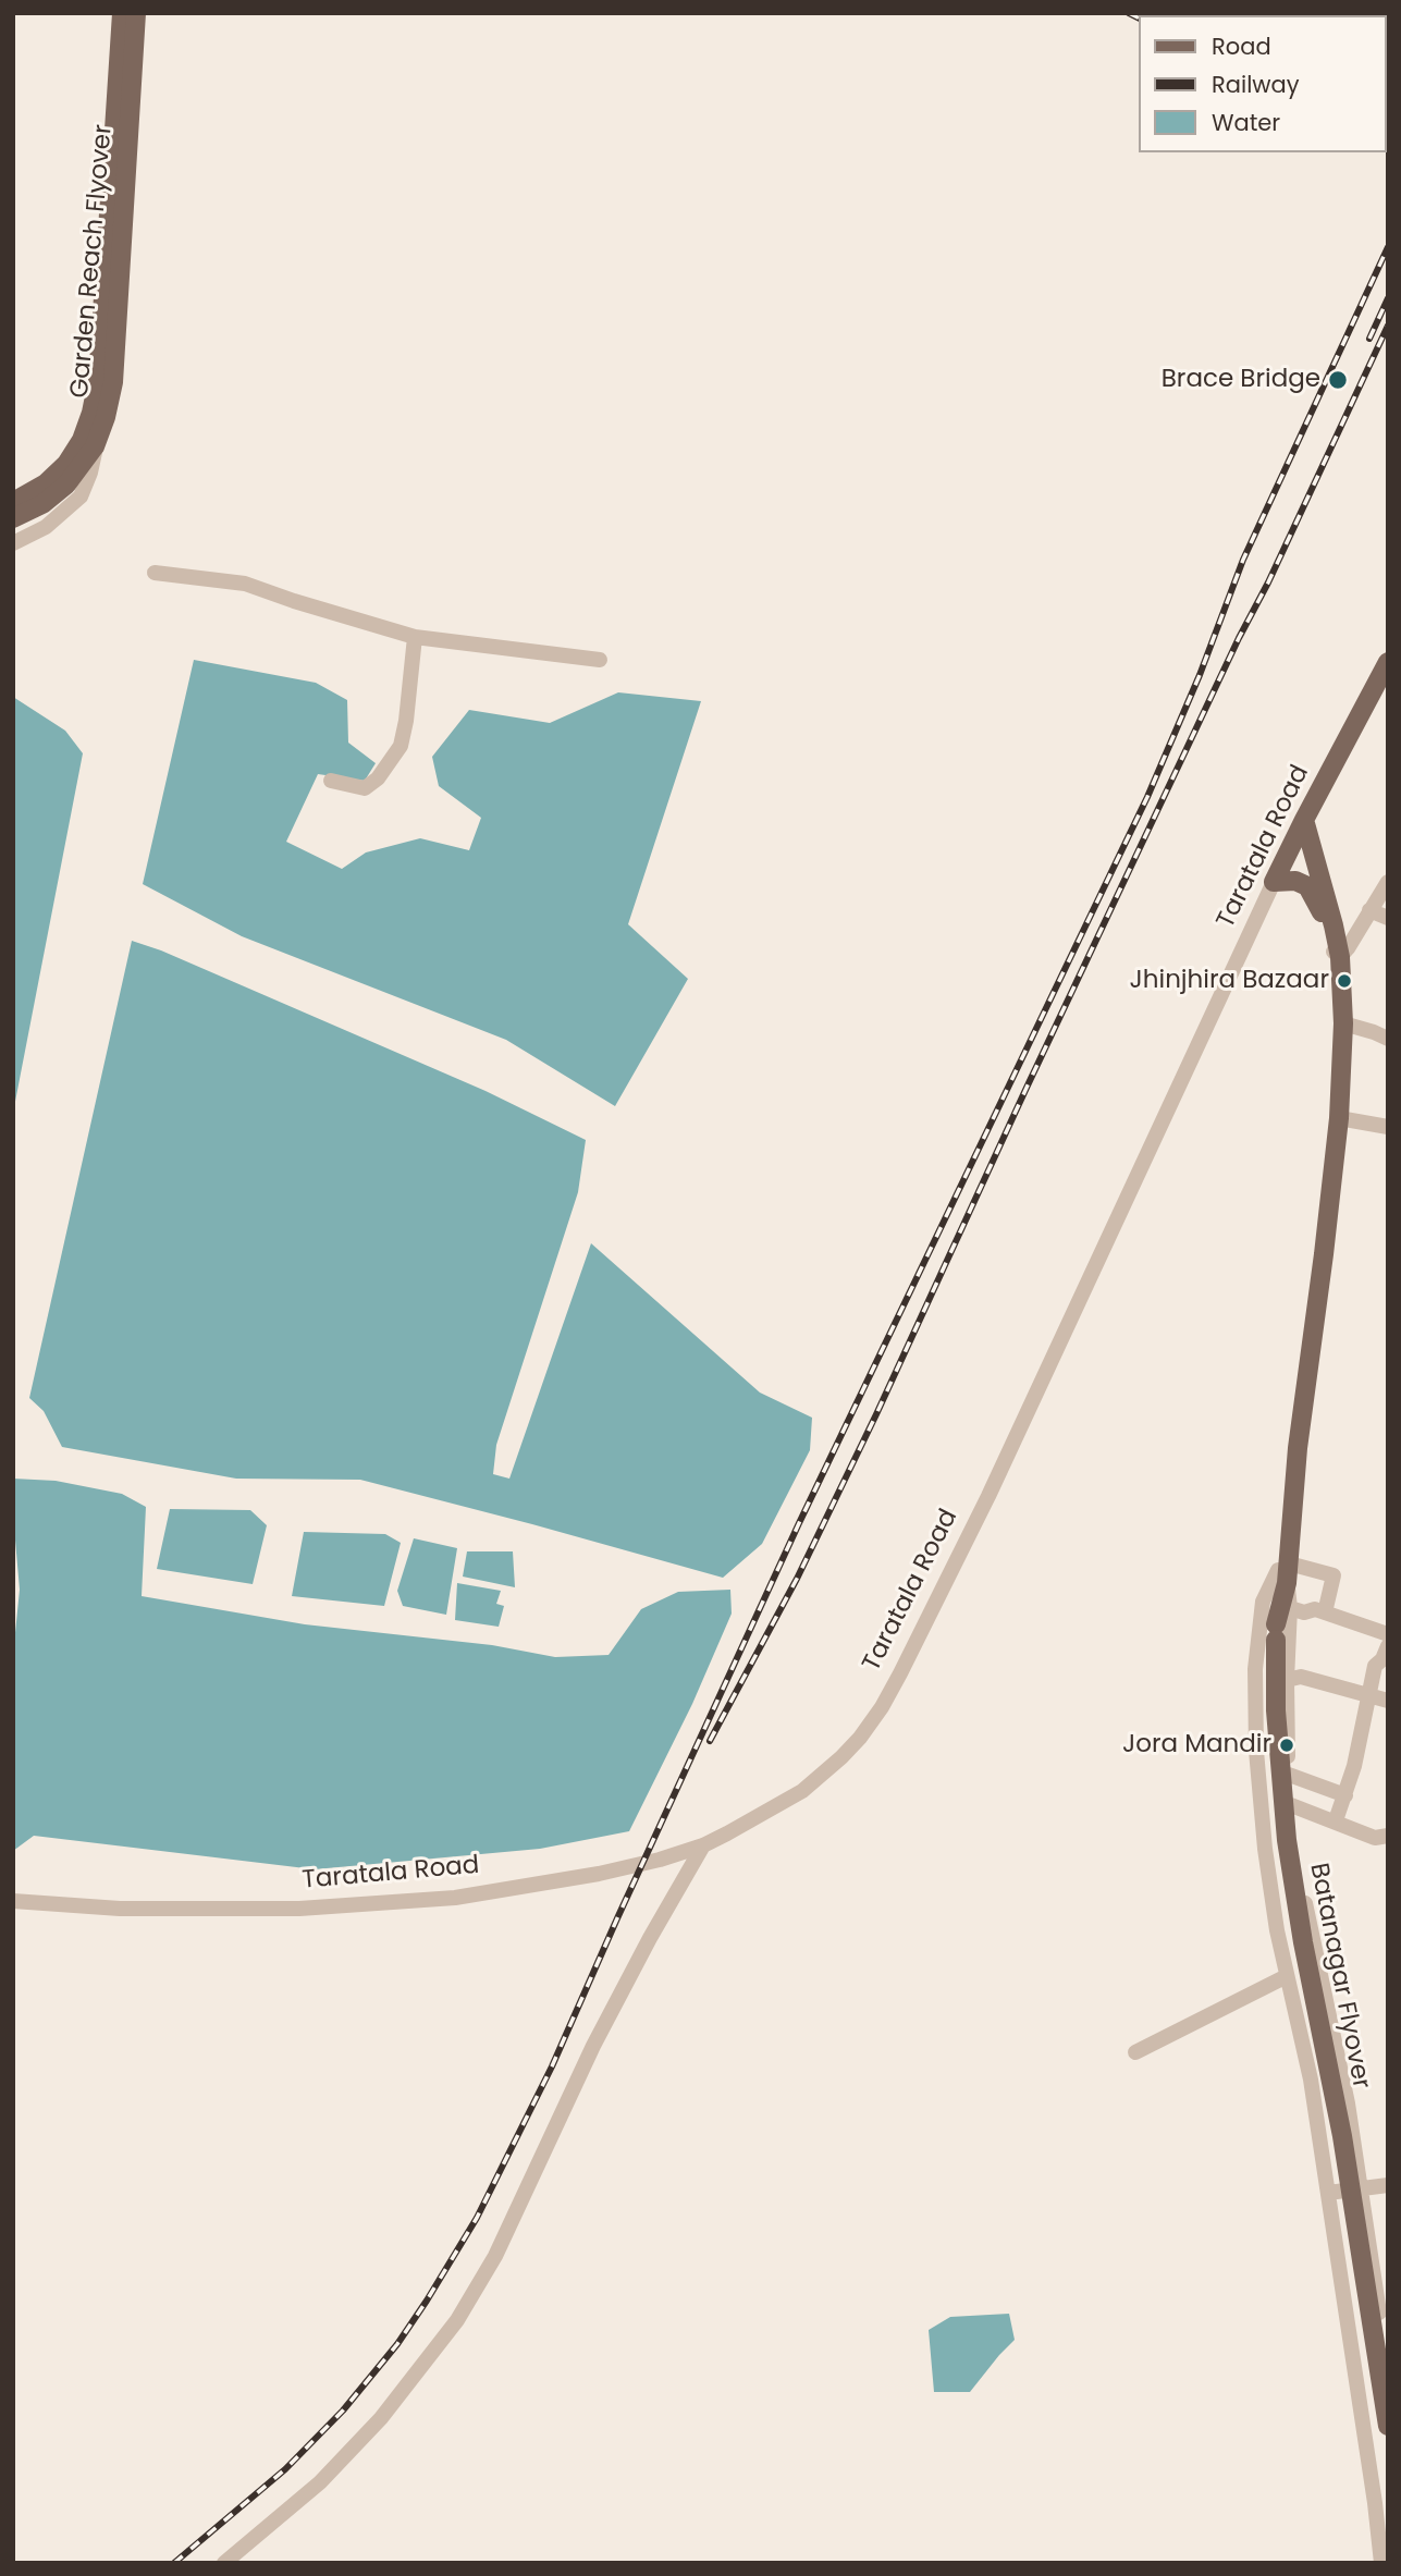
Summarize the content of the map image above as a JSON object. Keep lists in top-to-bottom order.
{
  "streets": {
    "main road": ["Garden Reach Flyover", "Taratala Road", "Batanagar Flyover"]
  },
  "places": ["Brace Bridge", "Jhinjhira Bazaar", "Jora Mandir"],
  "legend": ["Road", "Railway", "Water"]
}
